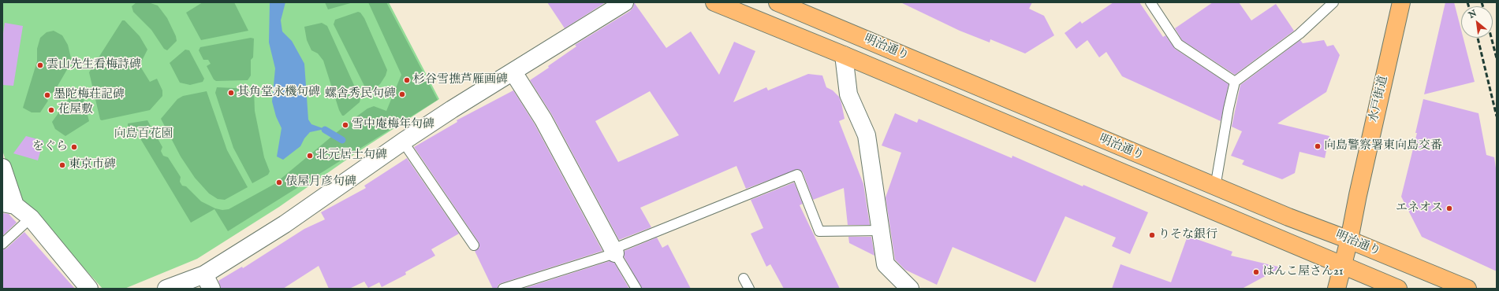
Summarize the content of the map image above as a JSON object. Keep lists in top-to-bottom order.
{
  "streets": {
    "main road": ["明治通り", "水戸街道"]
  },
  "crossings": [
    ["明治通り", "水戸街道"]
  ],
  "parks": ["向島百花園"],
  "places": [
    "雲山先生看梅詩碑",
    "杉谷雪撨芦雁画碑",
    "其角堂永機句碑",
    "螺舎秀民句碑",
    "墨陀梅荘記碑",
    "花屋敷",
    "雪中庵梅年句碑",
    "向島警察署東向島交番",
    "をぐら",
    "北元居士句碑",
    "東京市碑",
    "俵屋月彦句碑",
    "エネオス",
    "りそな銀行",
    "はんこ屋さん21"
  ],
  "north": "top left"
}
